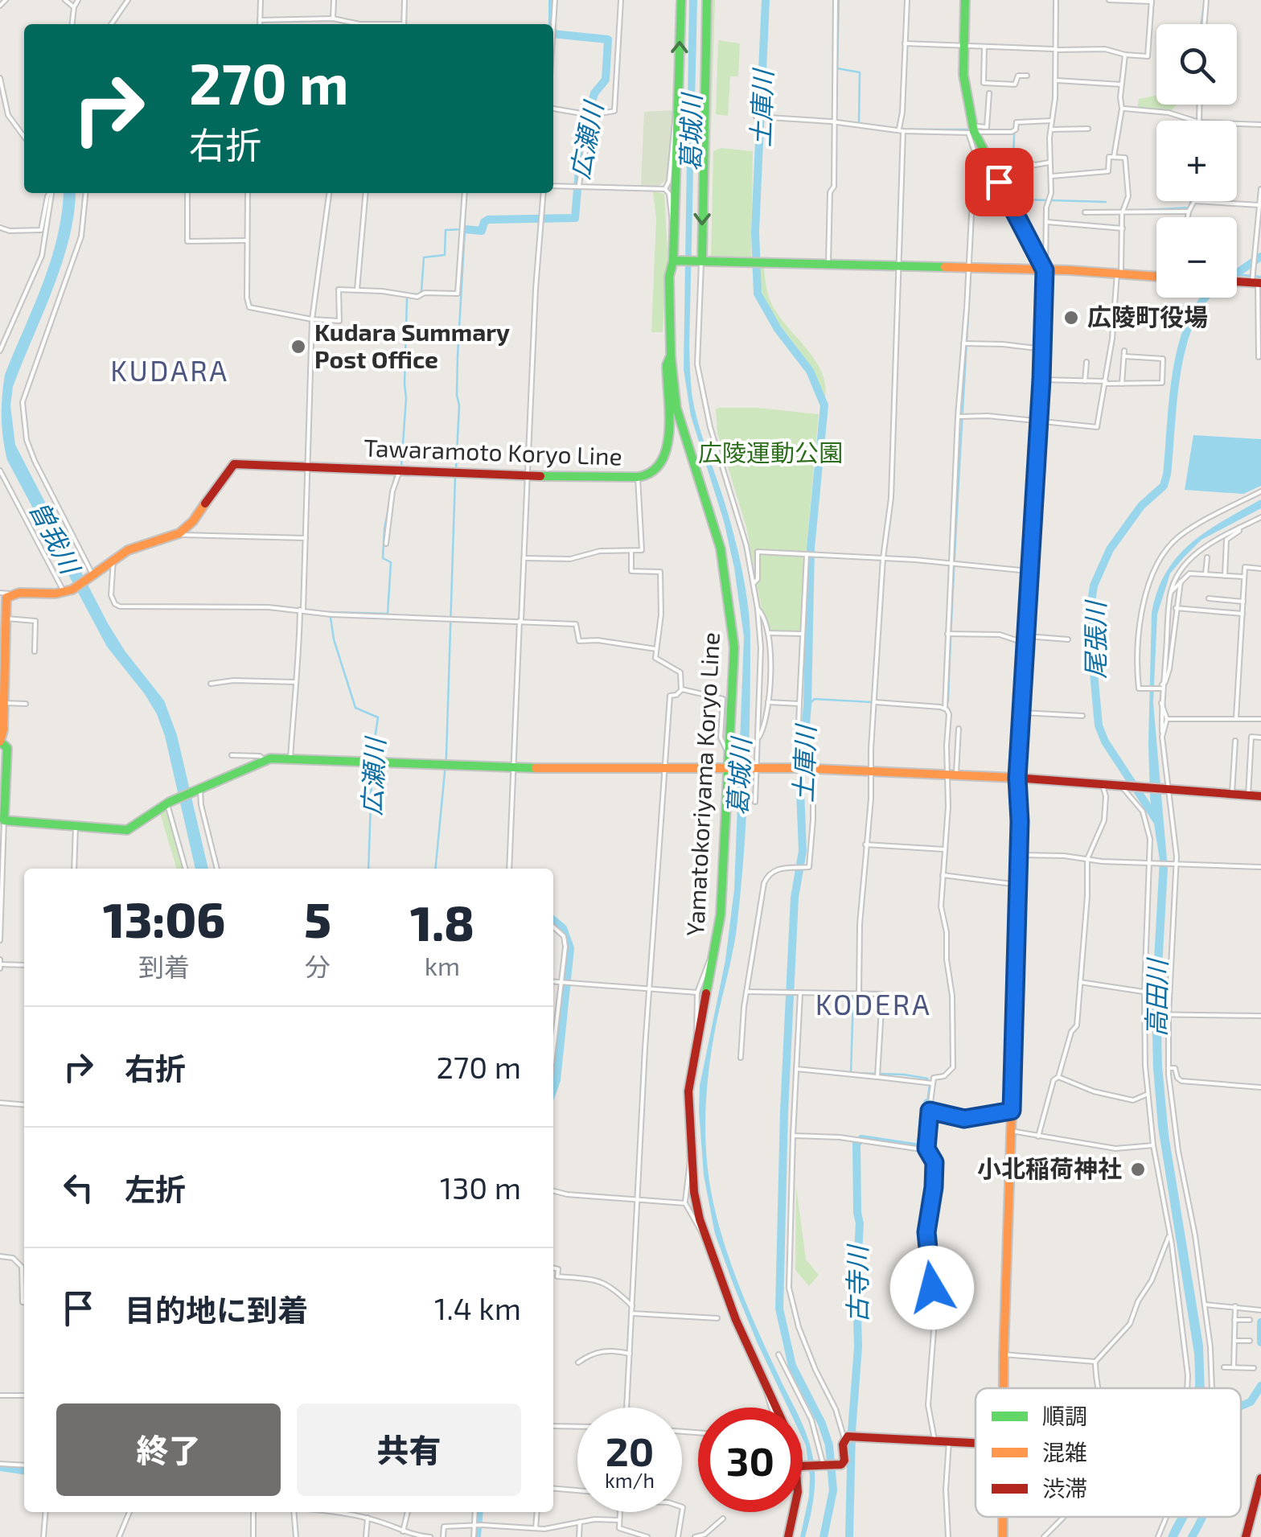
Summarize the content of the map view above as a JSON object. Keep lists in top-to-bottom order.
{
  "streets": {
    "main road": ["Tawaramoto Koryo Line", "Yamatokoriyama Koryo Line"]
  },
  "crossings": [
    ["Tawaramoto Koryo Line", "Yamatokoriyama Koryo Line"]
  ],
  "districts": ["KUDARA", "KODERA"],
  "water": [
    "土庫川",
    "葛城川",
    "広瀬川",
    "曽我川",
    "尾張川",
    "高田川",
    "古寺川"
  ],
  "parks": ["広陵運動公園"],
  "places": ["広陵町役場", "Kudara Summary Post Office", "小北稲荷神社"],
  "legend": ["順調", "混雑", "渋滞"],
  "page": {
    "map_buttons": ["+", "−"],
    "turn": ["270 m", "右折"],
    "eta": [
      "13:06",
      "到着",
      "5",
      "分",
      "1.8",
      "km"
    ],
    "list": [
      {
        "name": "右折",
        "value": "270 m"
      },
      {
        "name": "左折",
        "value": "130 m"
      },
      {
        "name": "目的地に到着",
        "value": "1.4 km"
      }
    ],
    "buttons": ["終了", "共有"],
    "speed": "20 km/h",
    "limit": "30"
  }
}
